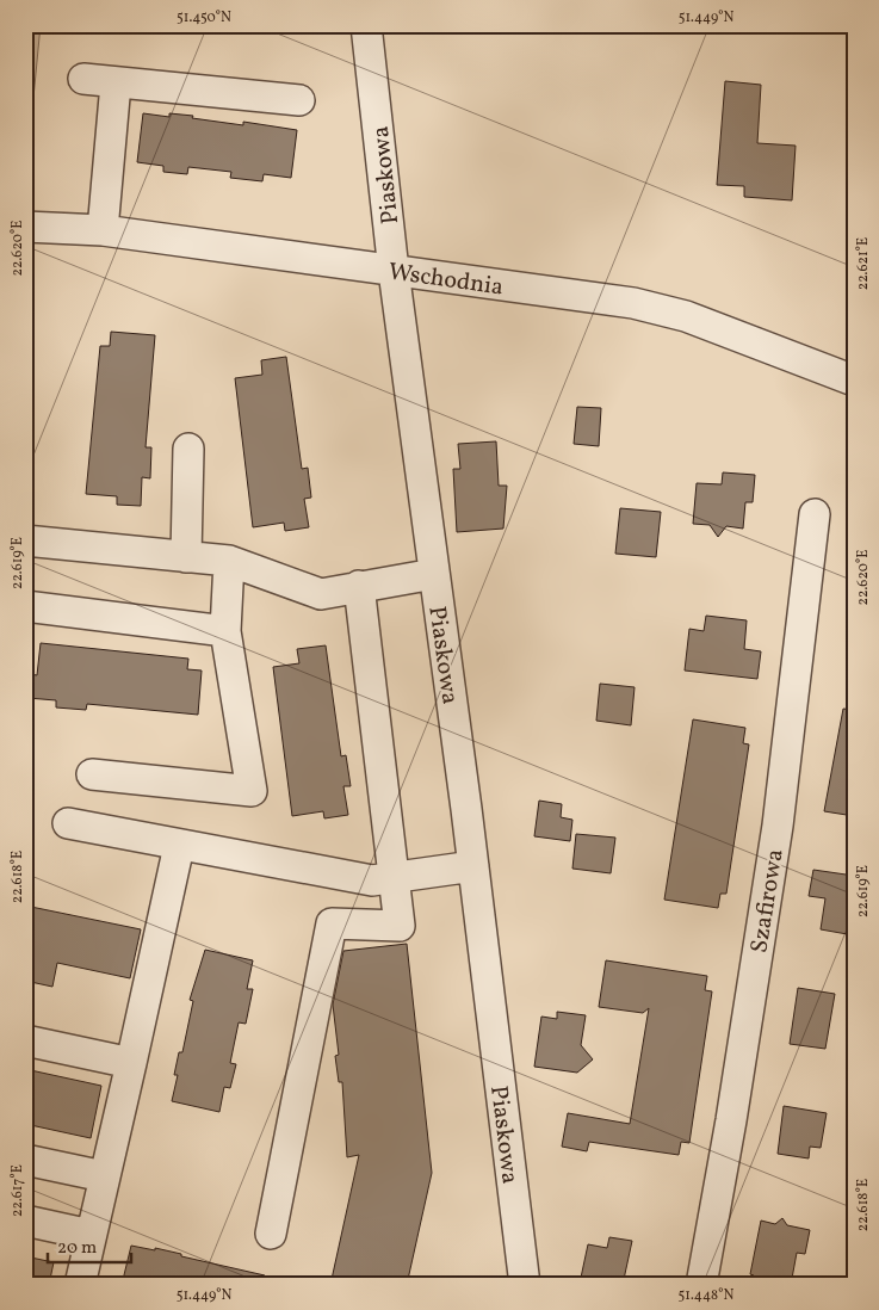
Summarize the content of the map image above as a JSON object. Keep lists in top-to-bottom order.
{
  "streets": {
    "street": ["Piaskowa", "Wschodnia", "Szafirowa"]
  },
  "crossings": [
    ["Piaskowa", "Wschodnia"]
  ],
  "scale_bar": "20 m",
  "coordinates": [
    "51.450°N",
    "51.449°N",
    "22.620°E",
    "22.621°E",
    "22.619°E",
    "22.618°E",
    "22.617°E",
    "51.448°N"
  ]
}
